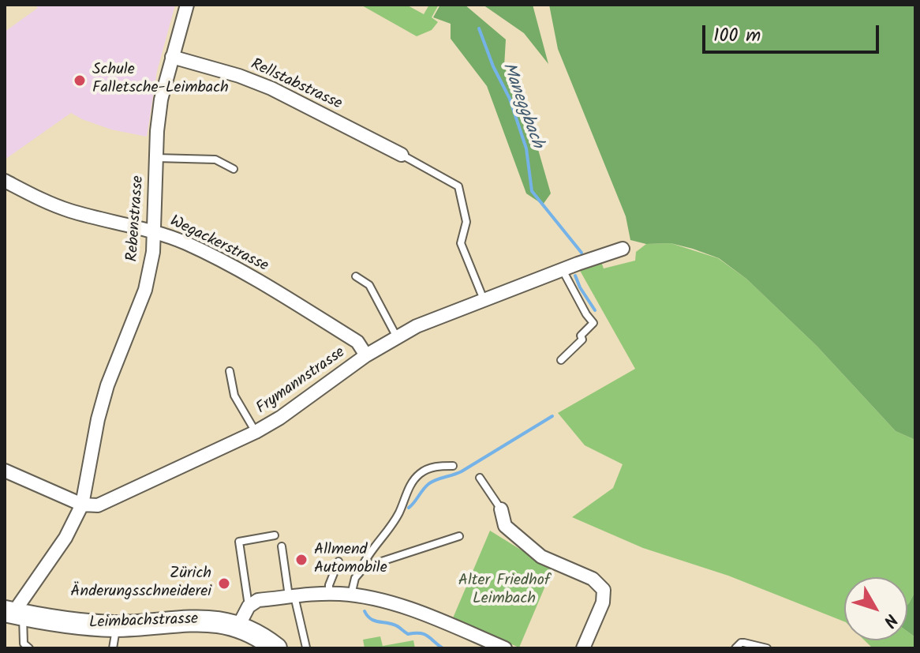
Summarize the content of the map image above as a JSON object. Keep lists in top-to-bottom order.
{
  "streets": {
    "main road": ["Leimbachstrasse"],
    "street": [
      "Rellstabstrasse",
      "Rebenstrasse",
      "Wegackerstrasse",
      "Frymannstrasse"
    ]
  },
  "crossings": [
    ["Rellstabstrasse", "Rebenstrasse"],
    ["Rebenstrasse", "Wegackerstrasse"],
    ["Rebenstrasse", "Frymannstrasse"],
    ["Wegackerstrasse", "Frymannstrasse"]
  ],
  "water": ["Maneggbach"],
  "parks": ["Alter Friedhof Leimbach"],
  "places": ["Schule Falletsche-Leimbach", "Allmend Automobile", "Zürich Änderungsschneiderei"],
  "scale_bar": "100 m",
  "north": "bottom right"
}
